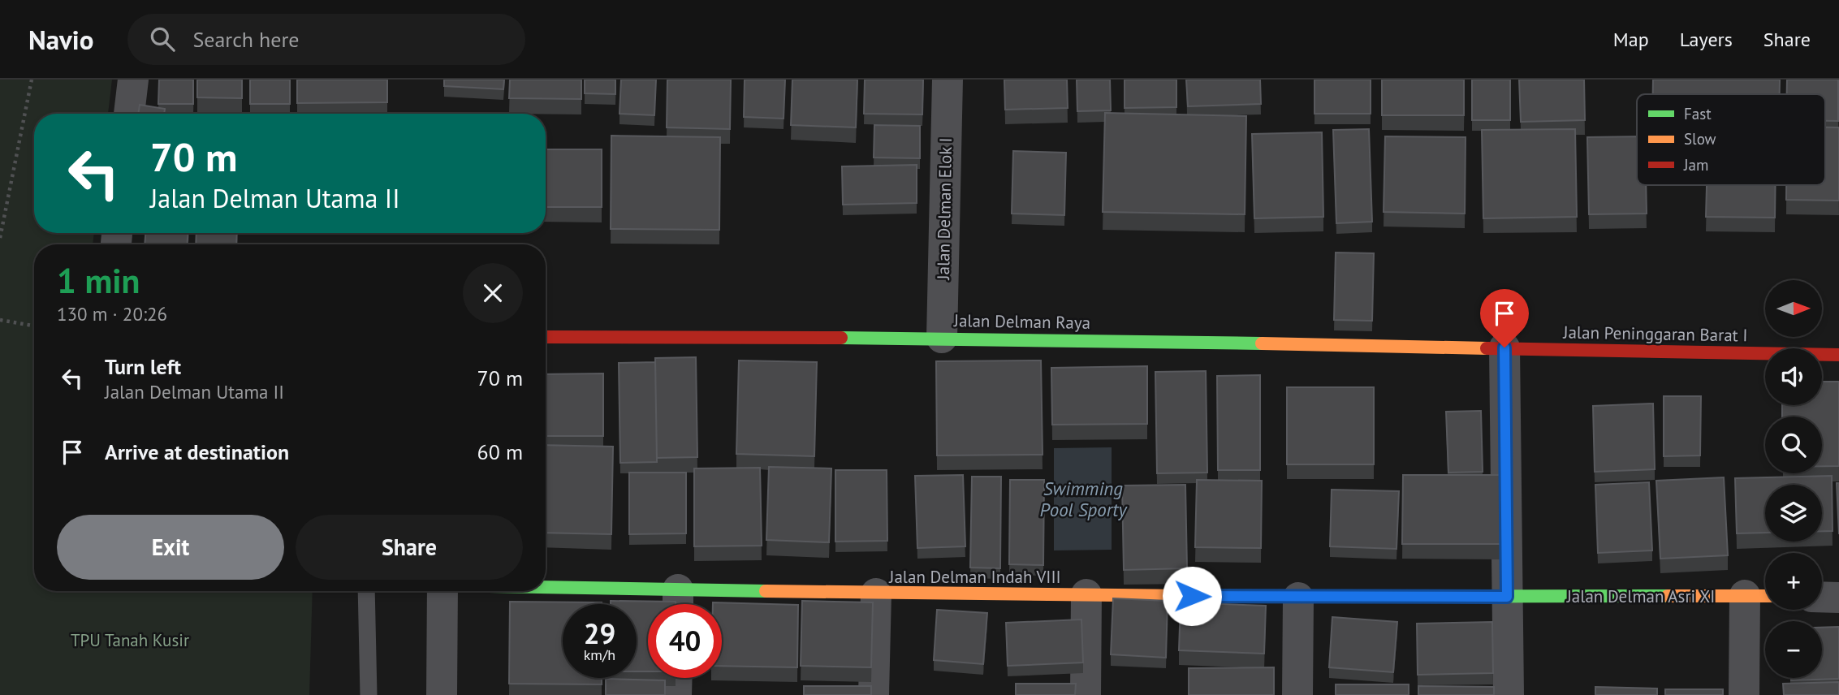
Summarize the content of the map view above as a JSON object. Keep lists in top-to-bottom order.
{
  "streets": {
    "street": [
      "Jalan Delman Elok I",
      "Jalan Delman Raya",
      "Jalan Peninggaran Barat I",
      "Jalan Delman Indah VIII",
      "Jalan Delman Asri XI"
    ]
  },
  "crossings": [
    ["Jalan Delman Elok I", "Jalan Delman Raya"],
    ["Jalan Delman Raya", "Jalan Peninggaran Barat I"],
    ["Jalan Delman Indah VIII", "Jalan Delman Asri XI"]
  ],
  "water": ["Swimming Pool Sporty"],
  "parks": ["TPU Tanah Kusir"],
  "legend": ["Fast", "Slow", "Jam"],
  "north": "right",
  "page": {
    "header": "Navio",
    "search": "Search here",
    "nav": ["Map", "Layers", "Share"],
    "turn": ["70 m", "Jalan Delman Utama II"],
    "heading": ["1 min", "130 m · 20:26"],
    "map_buttons": ["+", "−"],
    "list": [
      {
        "name": "Turn left",
        "note": "Jalan Delman Utama II",
        "value": "70 m"
      },
      {
        "name": "Arrive at destination",
        "value": "60 m"
      }
    ],
    "buttons": ["Exit", "Share"],
    "speed": "29 km/h",
    "limit": "40"
  }
}
